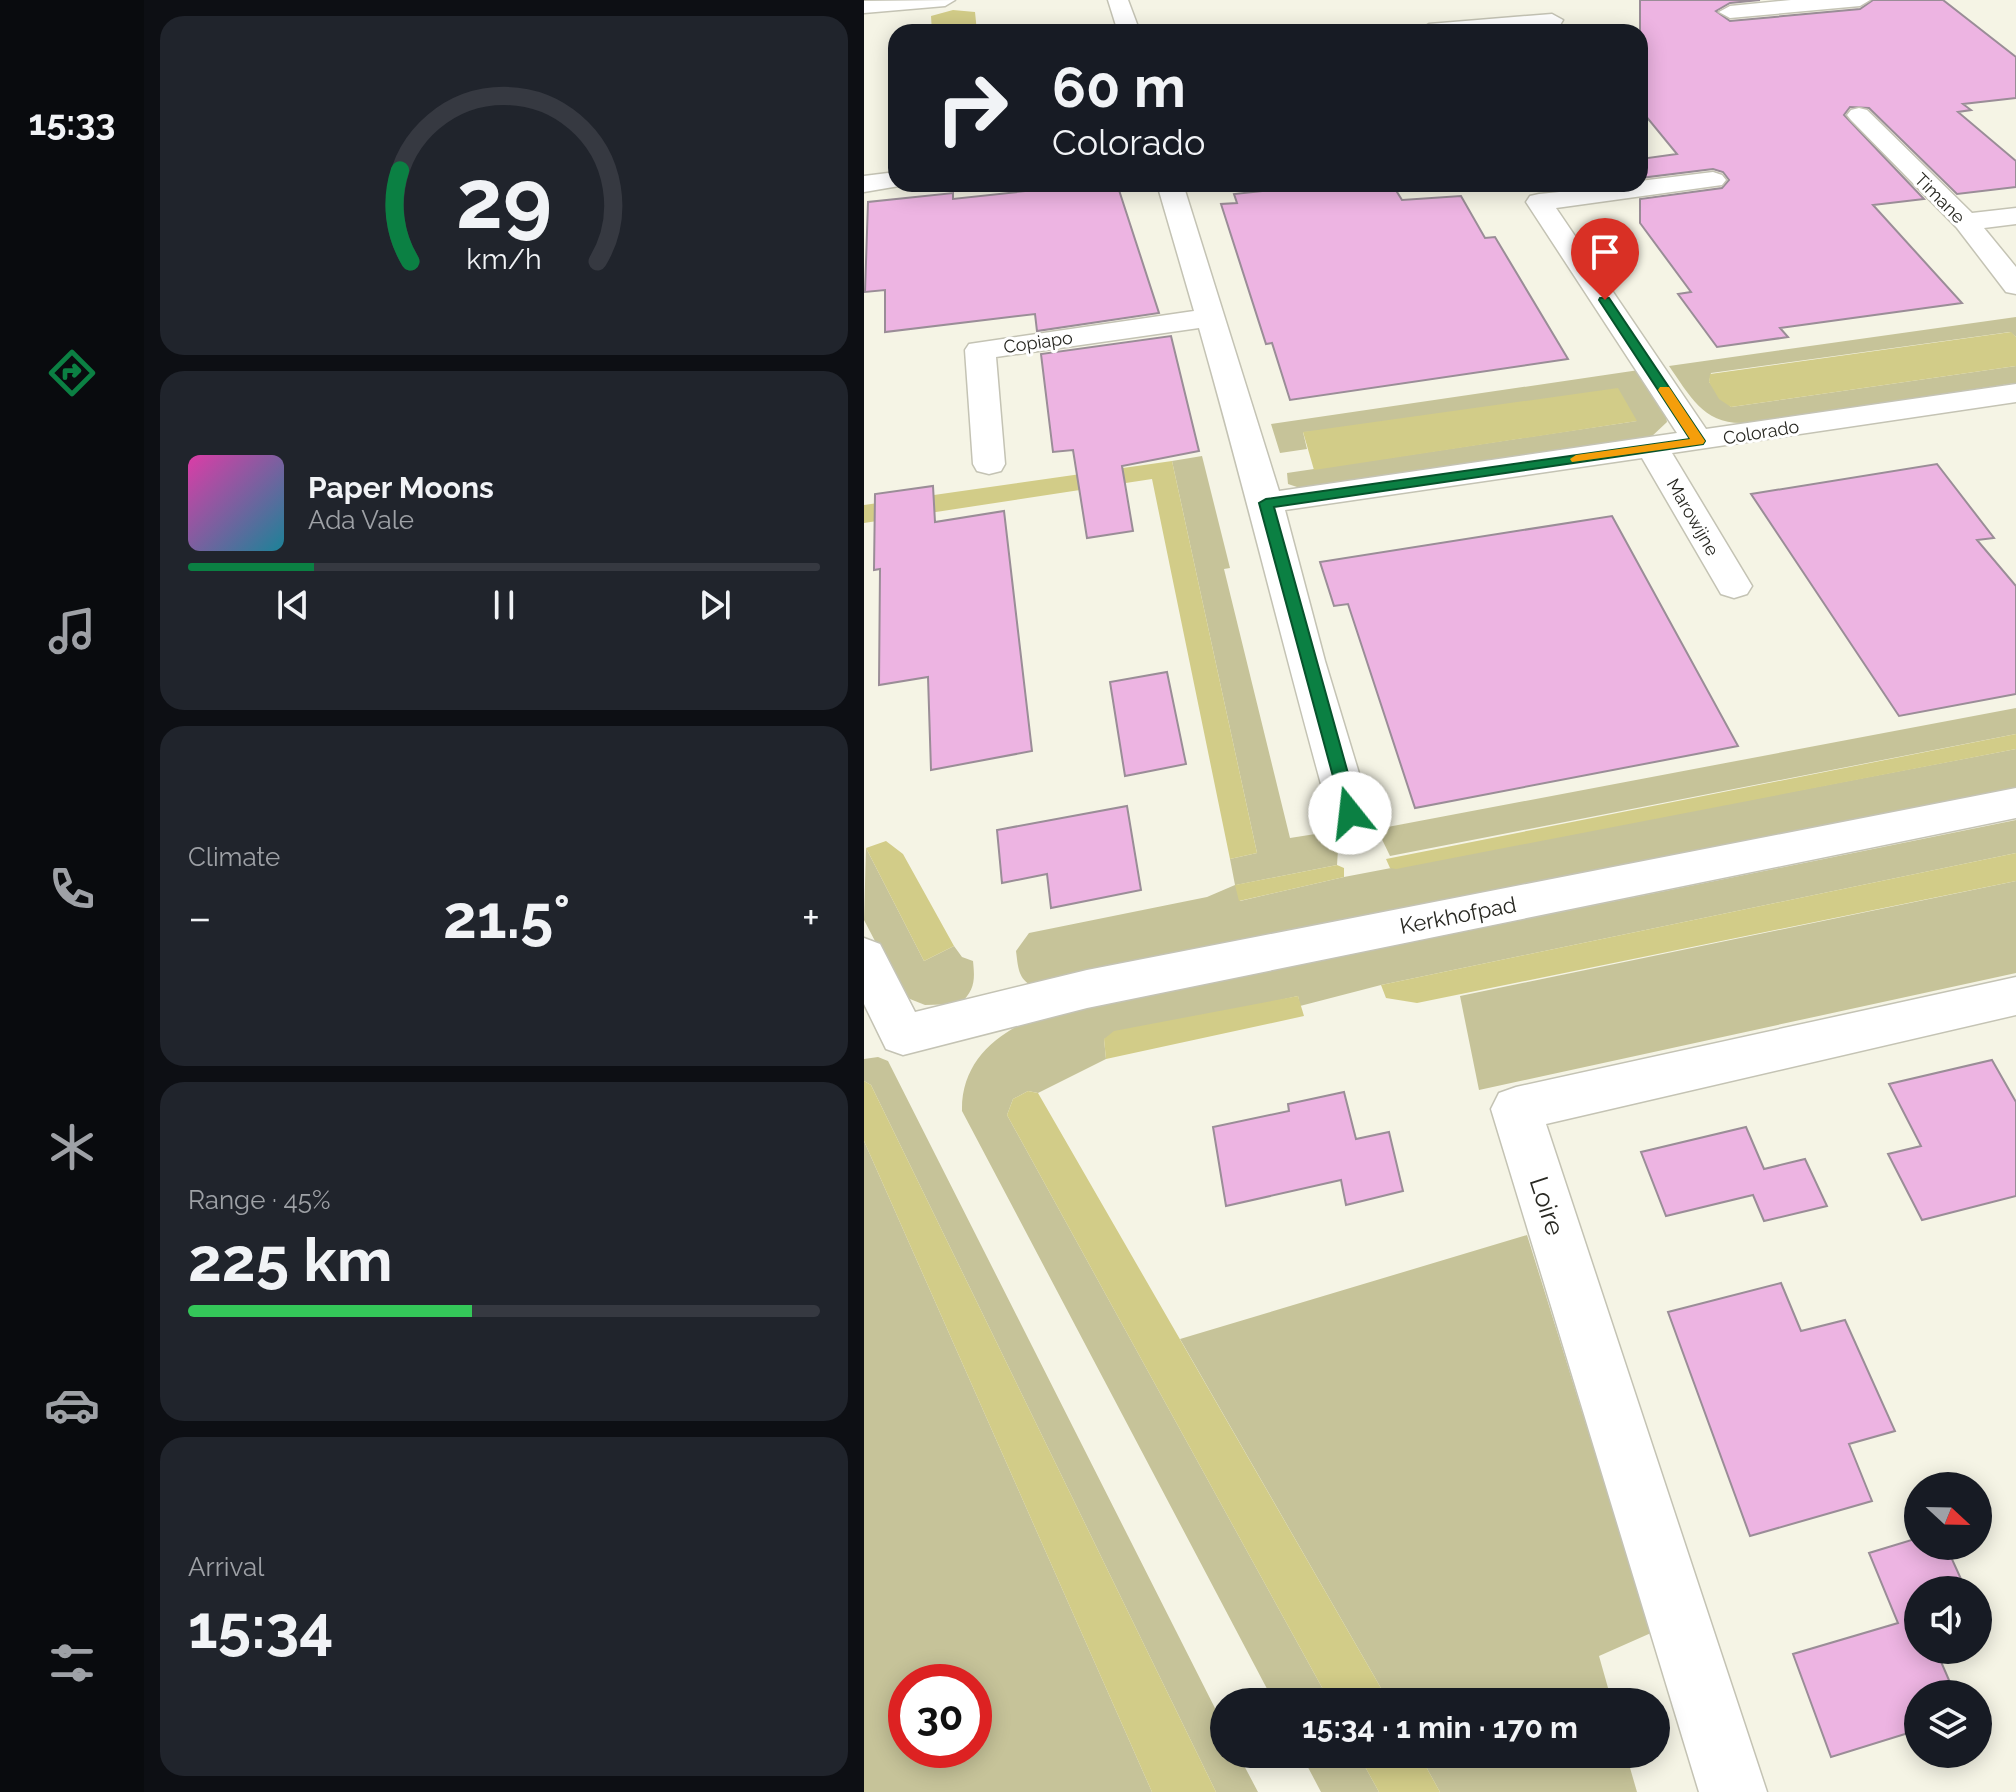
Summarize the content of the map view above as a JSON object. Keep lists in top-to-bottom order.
{
  "streets": {
    "street": [
      "Timane",
      "Copiapo",
      "Colorado",
      "Marowijne",
      "Kerkhofpad",
      "Loire"
    ]
  },
  "crossings": [
    ["Colorado", "Marowijne"]
  ],
  "north": "right",
  "page": {
    "tabs": "15:33",
    "turn": ["60 m", "Colorado"],
    "song": ["Paper Moons", "Ada Vale"],
    "tile": [
      "Climate",
      ["Range · 45%", "225 km"],
      ["Arrival", "15:34"]
    ],
    "heat": ["−", "21.5°", "+"],
    "limit": "30",
    "trip": "15:34 · 1 min · 170 m",
    "gauge": ["29", "km/h"]
  }
}
